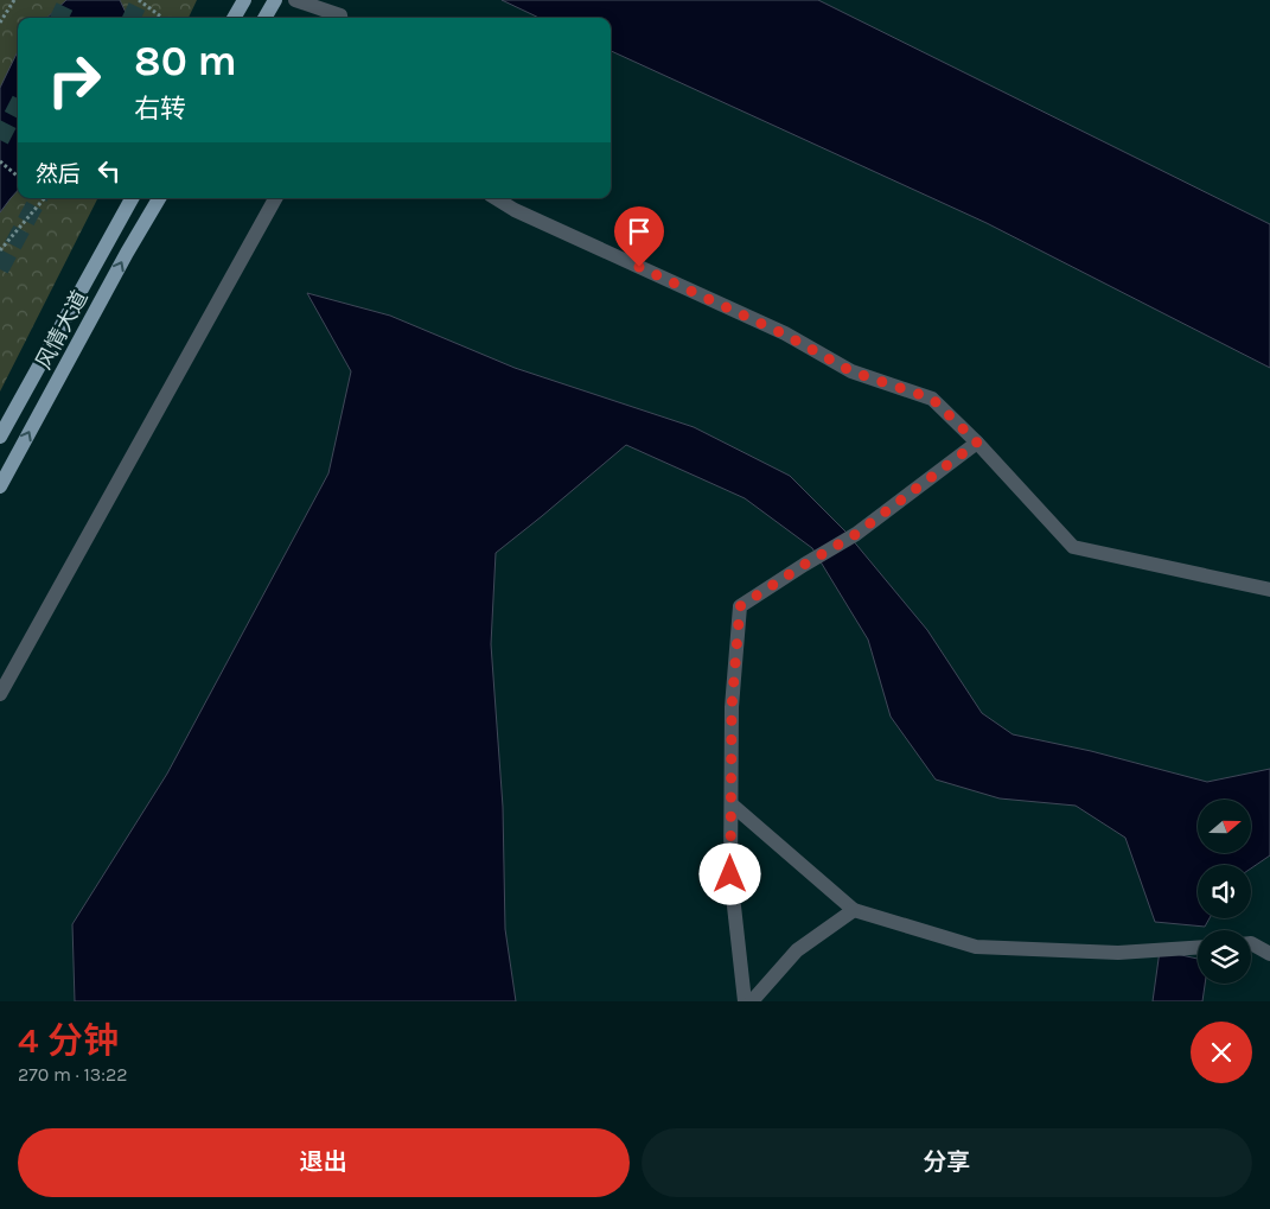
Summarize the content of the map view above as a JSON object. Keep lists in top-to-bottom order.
{
  "streets": {
    "main road": ["风情大道"]
  },
  "north": "right",
  "page": {
    "turn": ["80 m", "右转"],
    "then": "然后",
    "heading": ["4 分钟", "270 m · 13:22"],
    "buttons": ["退出", "分享"]
  }
}
